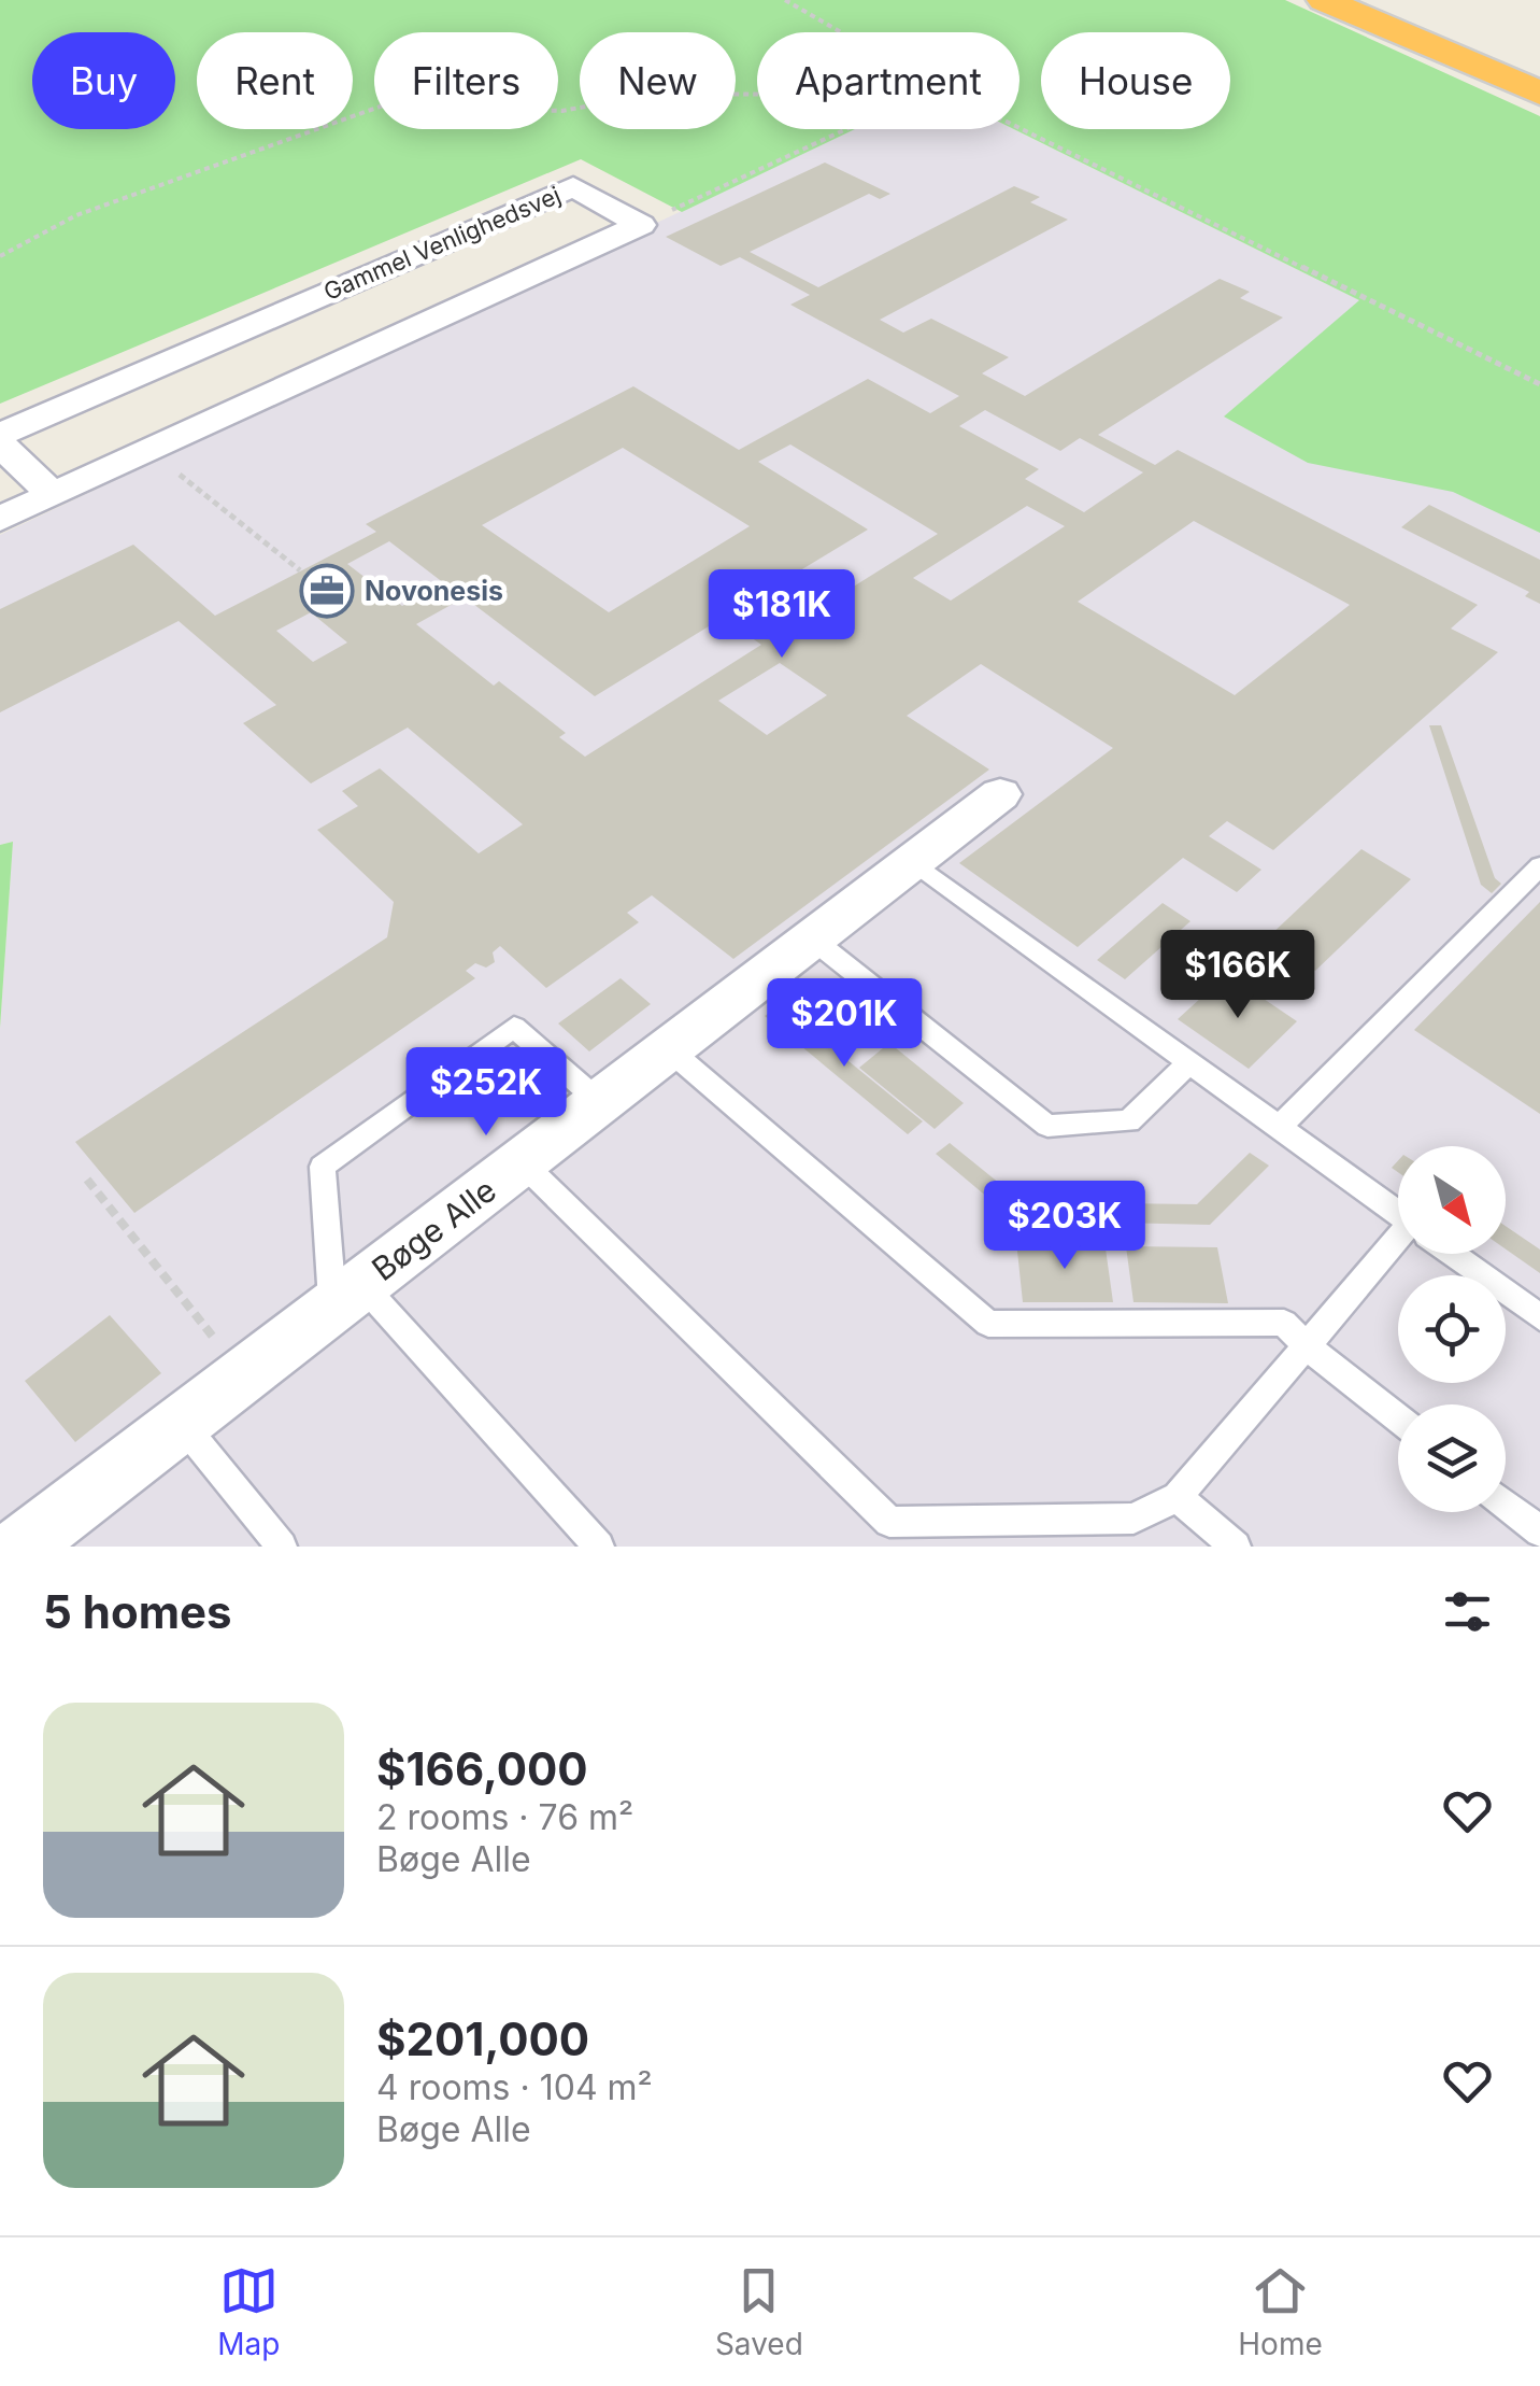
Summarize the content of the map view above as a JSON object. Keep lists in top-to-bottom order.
{
  "streets": {
    "street": ["Gammel Venlighedsvej", "Bøge Alle"]
  },
  "places": {
    "office": ["Novonesis"]
  },
  "north": "bottom right",
  "page": {
    "chip": [
      "Buy",
      "Rent",
      "Filters",
      "New",
      "Apartment",
      "House"
    ],
    "price": [
      "$181K",
      "$166K",
      "$201K",
      "$252K",
      "$203K"
    ],
    "heading": "5 homes",
    "list": [
      {
        "name": "$166,000",
        "note": "2 rooms · 76 m² · Bøge Alle"
      },
      {
        "name": "$201,000",
        "note": "4 rooms · 104 m² · Bøge Alle"
      }
    ],
    "tabs": ["Map", "Saved", "Home"]
  }
}
